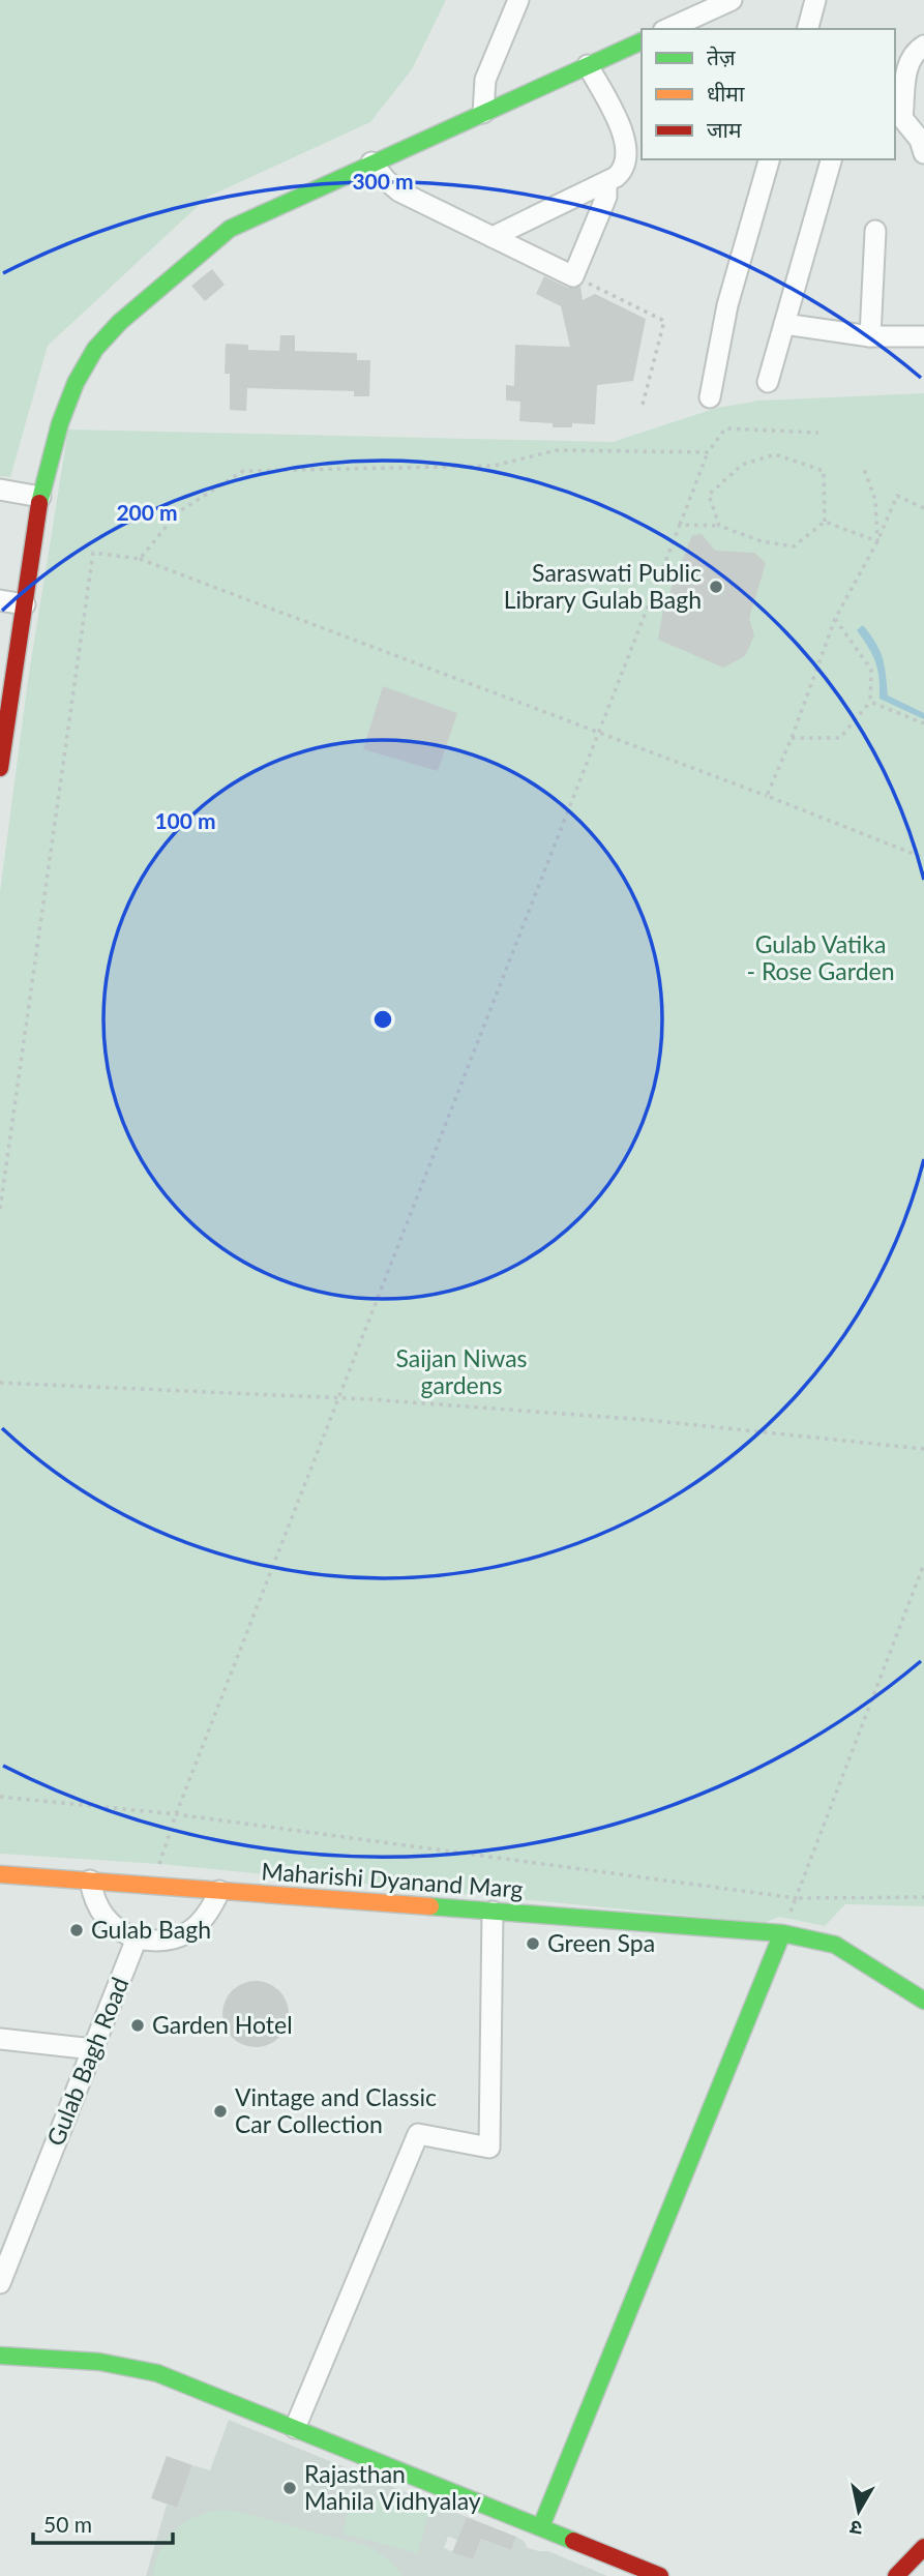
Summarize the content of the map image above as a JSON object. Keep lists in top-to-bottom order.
{
  "streets": {
    "street": ["Maharishi Dyanand Marg", "Gulab Bagh Road"]
  },
  "parks": ["Gulab Vatika - Rose Garden", "Saijan Niwas gardens"],
  "places": [
    "Saraswati Public Library Gulab Bagh",
    "Gulab Bagh",
    "Green Spa",
    "Garden Hotel",
    "Vintage and Classic Car Collection",
    "Rajasthan Mahila Vidhyalay"
  ],
  "legend": ["तेज़", "धीमा", "जाम"],
  "scale_bar": "50 m",
  "north": "bottom",
  "rings": ["300 m", "200 m", "100 m"]
}
